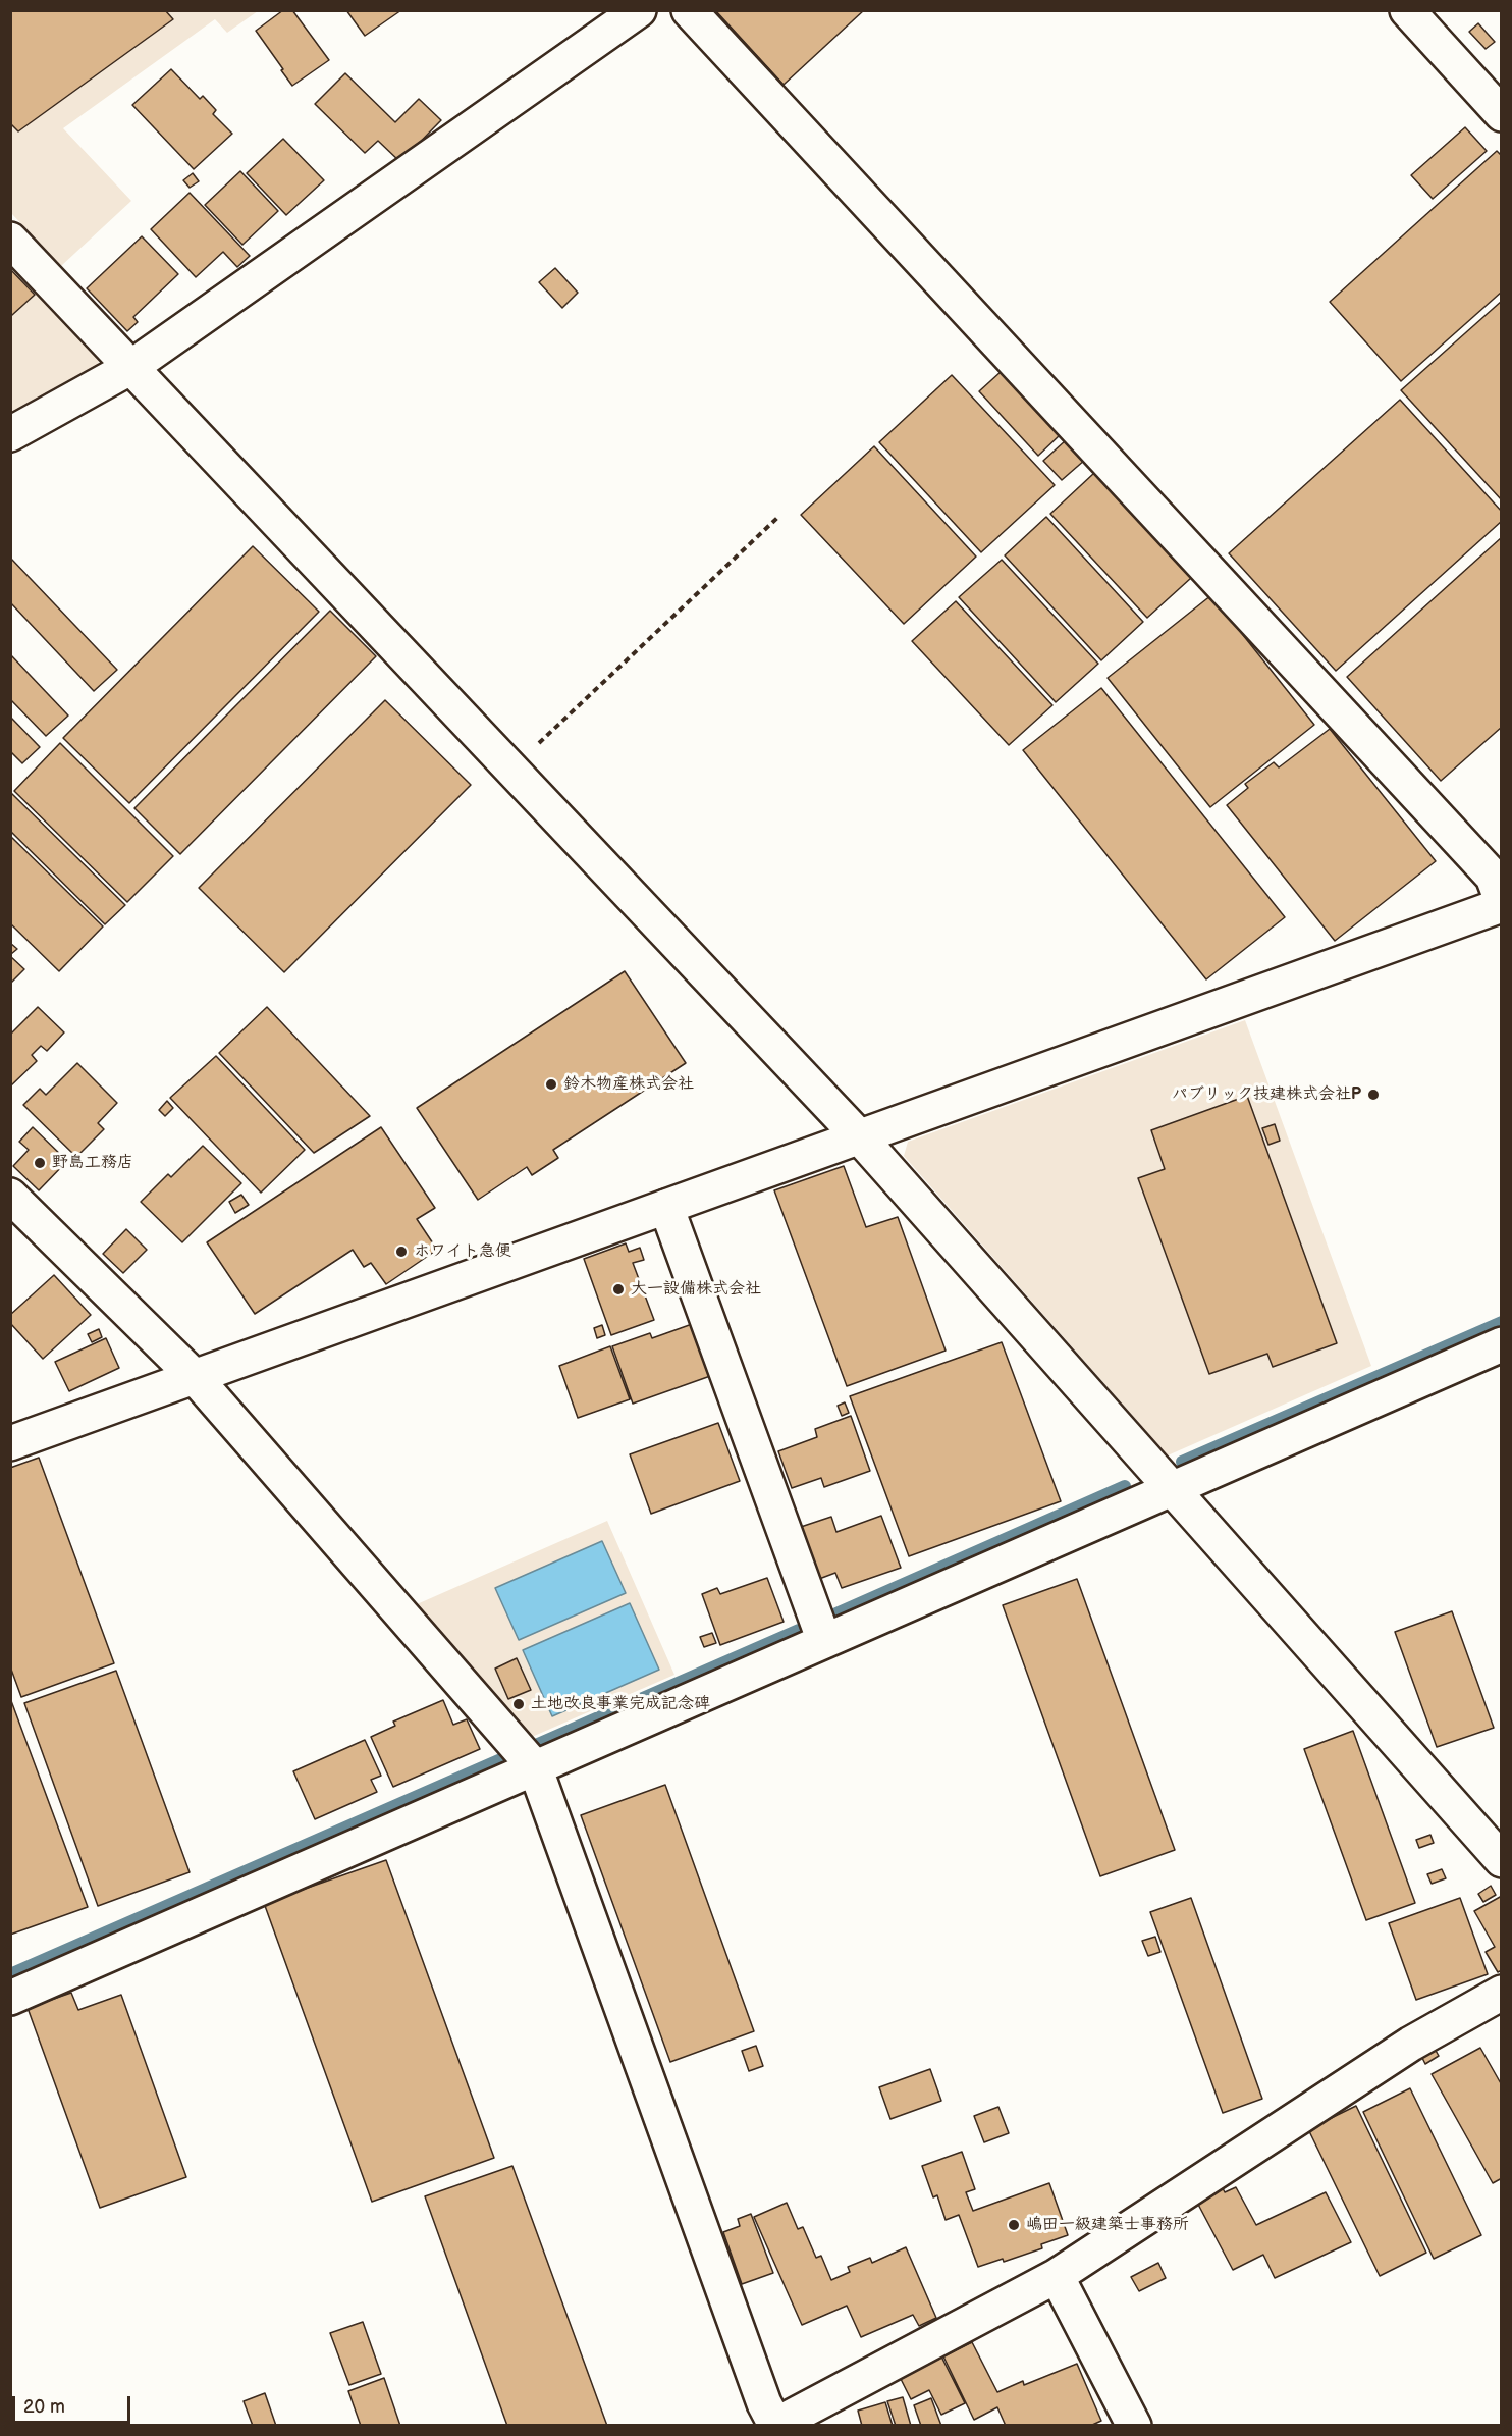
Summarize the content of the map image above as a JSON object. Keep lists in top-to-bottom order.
{
  "places": [
    "鈴木物産株式会社",
    "パブリック技建株式会社P",
    "野島工務店",
    "ホワイト急便",
    "大一設備株式会社",
    "土地改良事業完成記念碑",
    "嶋田一級建築士事務所"
  ],
  "scale_bar": "20 m"
}
